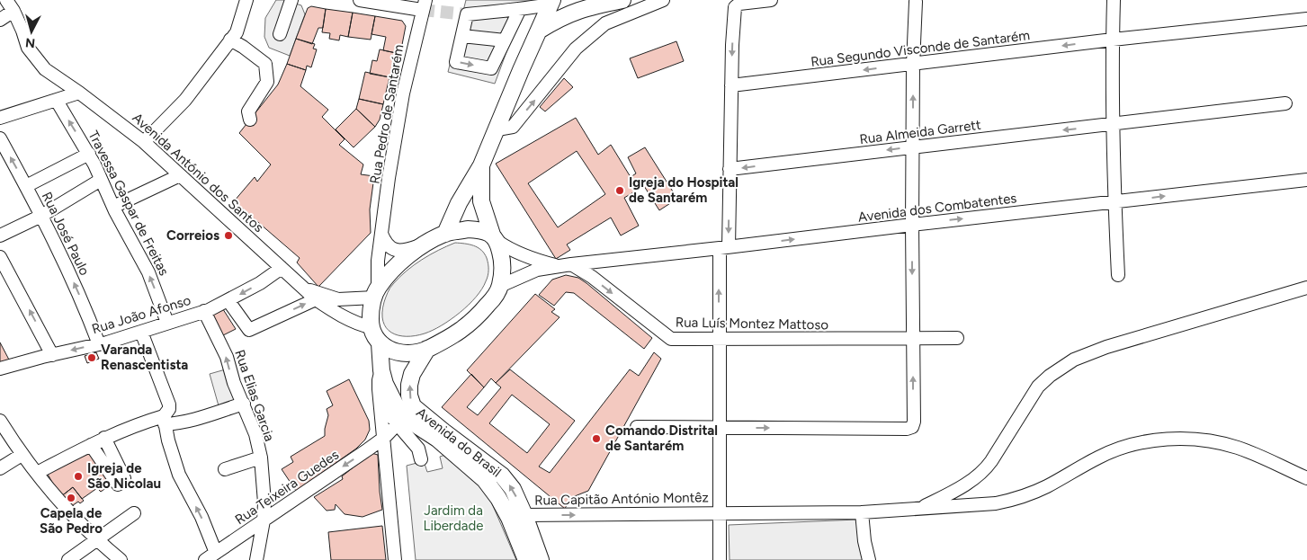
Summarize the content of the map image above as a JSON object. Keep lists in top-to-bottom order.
{
  "streets": {
    "main road": ["Avenida do Brasil"],
    "street": [
      "Rua Segundo Visconde de Santarém",
      "Rua Pedro de Santarém",
      "Rua Almeida Garrett",
      "Avenida António dos Santos",
      "Travessa Gaspar de Freitas",
      "Avenida dos Combatentes",
      "Rua José Paulo",
      "Rua João Afonso",
      "Rua Luís Montez Mattoso",
      "Rua Elias Garcia",
      "Rua Teixeira Guedes",
      "Rua Capitão António Montêz"
    ]
  },
  "crossings": [
    ["Rua Pedro de Santarém", "Avenida António dos Santos"],
    ["Rua Pedro de Santarém", "Avenida dos Combatentes"],
    ["Rua Pedro de Santarém", "Avenida do Brasil"],
    ["Avenida António dos Santos", "Avenida dos Combatentes"],
    ["Avenida António dos Santos", "Rua João Afonso"],
    ["Avenida António dos Santos", "Avenida do Brasil"],
    ["Travessa Gaspar de Freitas", "Rua João Afonso"],
    ["Avenida dos Combatentes", "Rua Luís Montez Mattoso"],
    ["Avenida dos Combatentes", "Avenida do Brasil"],
    ["Rua José Paulo", "Rua João Afonso"],
    ["Rua João Afonso", "Rua Elias Garcia"],
    ["Rua Elias Garcia", "Rua Teixeira Guedes"],
    ["Avenida do Brasil", "Rua Teixeira Guedes"],
    ["Avenida do Brasil", "Rua Capitão António Montêz"]
  ],
  "one_way": [
    "Rua Segundo Visconde de Santarém",
    "Rua Almeida Garrett",
    "Travessa Gaspar de Freitas",
    "Avenida dos Combatentes",
    "Rua Luís Montez Mattoso"
  ],
  "parks": ["Jardim da Liberdade"],
  "places": [
    "Igreja do Hospital de Santarém",
    "Correios",
    "Varanda Renascentista",
    "Comando Distrital de Santarém",
    "Igreja de São Nicolau",
    "Capela de São Pedro"
  ],
  "north": "bottom"
}
